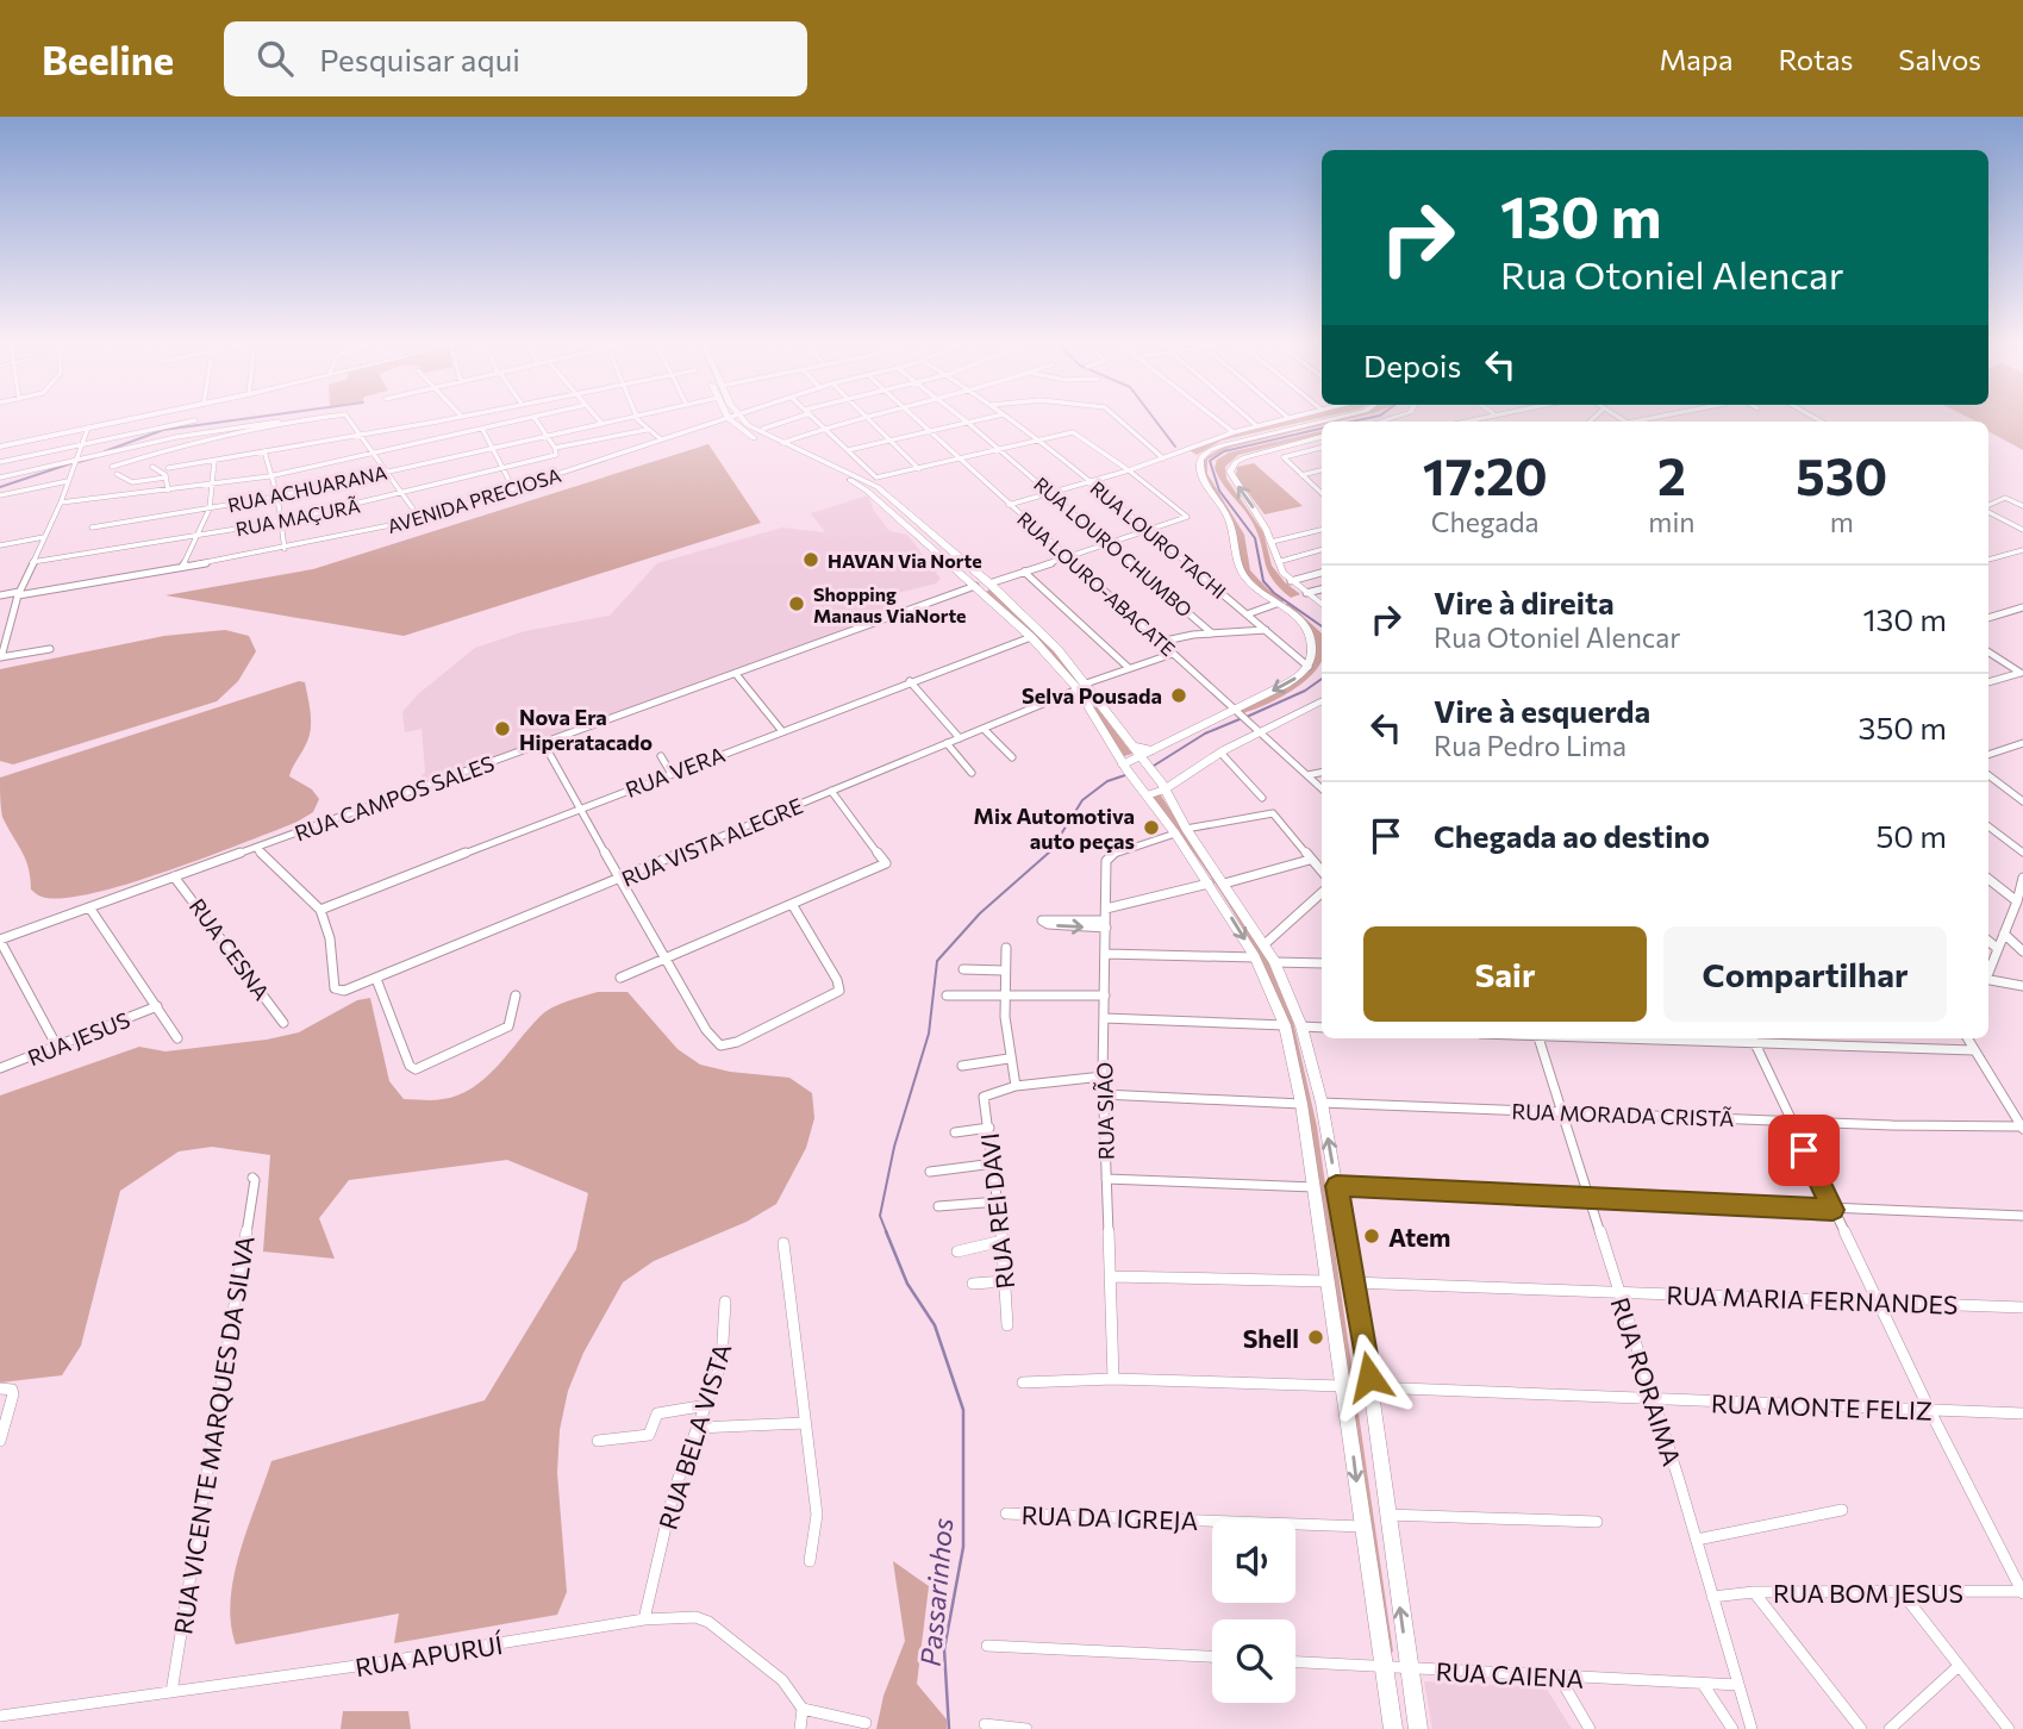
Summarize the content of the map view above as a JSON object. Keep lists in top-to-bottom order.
{
  "streets": {
    "street": [
      "RUA ACHUARANA",
      "AVENIDA PRECIOSA",
      "RUA MAÇURÃ",
      "RUA LOURO TACHI",
      "RUA LOURO CHUMBO",
      "RUA LOURO-ABACATE",
      "RUA VERA",
      "RUA CAMPOS SALES",
      "RUA VISTA ALEGRE",
      "RUA CESNA",
      "RUA JESUS",
      "RUA SIÃO",
      "RUA MORADA CRISTÃ",
      "RUA REI DAVI",
      "RUA MARIA FERNANDES",
      "RUA RORAIMA",
      "RUA MONTE FELIZ",
      "RUA VICENTE MARQUES DA SILVA",
      "RUA BELA VISTA",
      "RUA DA IGREJA",
      "RUA BOM JESUS",
      "RUA APURUÍ",
      "RUA CAIENA"
    ]
  },
  "crossings": [
    ["RUA LOURO-ABACATE", "RUA VISTA ALEGRE"],
    ["RUA VERA", "RUA VISTA ALEGRE"],
    ["RUA CAMPOS SALES", "RUA CESNA"],
    ["RUA MORADA CRISTÃ", "RUA RORAIMA"],
    ["RUA MARIA FERNANDES", "RUA RORAIMA"],
    ["RUA RORAIMA", "RUA MONTE FELIZ"],
    ["RUA RORAIMA", "RUA BOM JESUS"],
    ["RUA RORAIMA", "RUA CAIENA"],
    ["RUA VICENTE MARQUES DA SILVA", "RUA APURUÍ"],
    ["RUA BELA VISTA", "RUA APURUÍ"]
  ],
  "water": ["Passarinhos"],
  "places": [
    "HAVAN Via Norte",
    "Shopping Manaus ViaNorte",
    "Selva Pousada",
    "Nova Era Hiperatacado",
    "Mix Automotiva auto peças",
    "Atem",
    "Shell"
  ],
  "page": {
    "header": "Beeline",
    "search": "Pesquisar aqui",
    "nav": ["Mapa", "Rotas", "Salvos"],
    "turn": ["130 m", "Rua Otoniel Alencar"],
    "then": "Depois",
    "eta": [
      "17:20",
      "Chegada",
      "2",
      "min",
      "530",
      "m"
    ],
    "list": [
      {
        "name": "Vire à direita",
        "note": "Rua Otoniel Alencar",
        "value": "130 m"
      },
      {
        "name": "Vire à esquerda",
        "note": "Rua Pedro Lima",
        "value": "350 m"
      },
      {
        "name": "Chegada ao destino",
        "value": "50 m"
      }
    ],
    "buttons": ["Sair", "Compartilhar"]
  }
}
